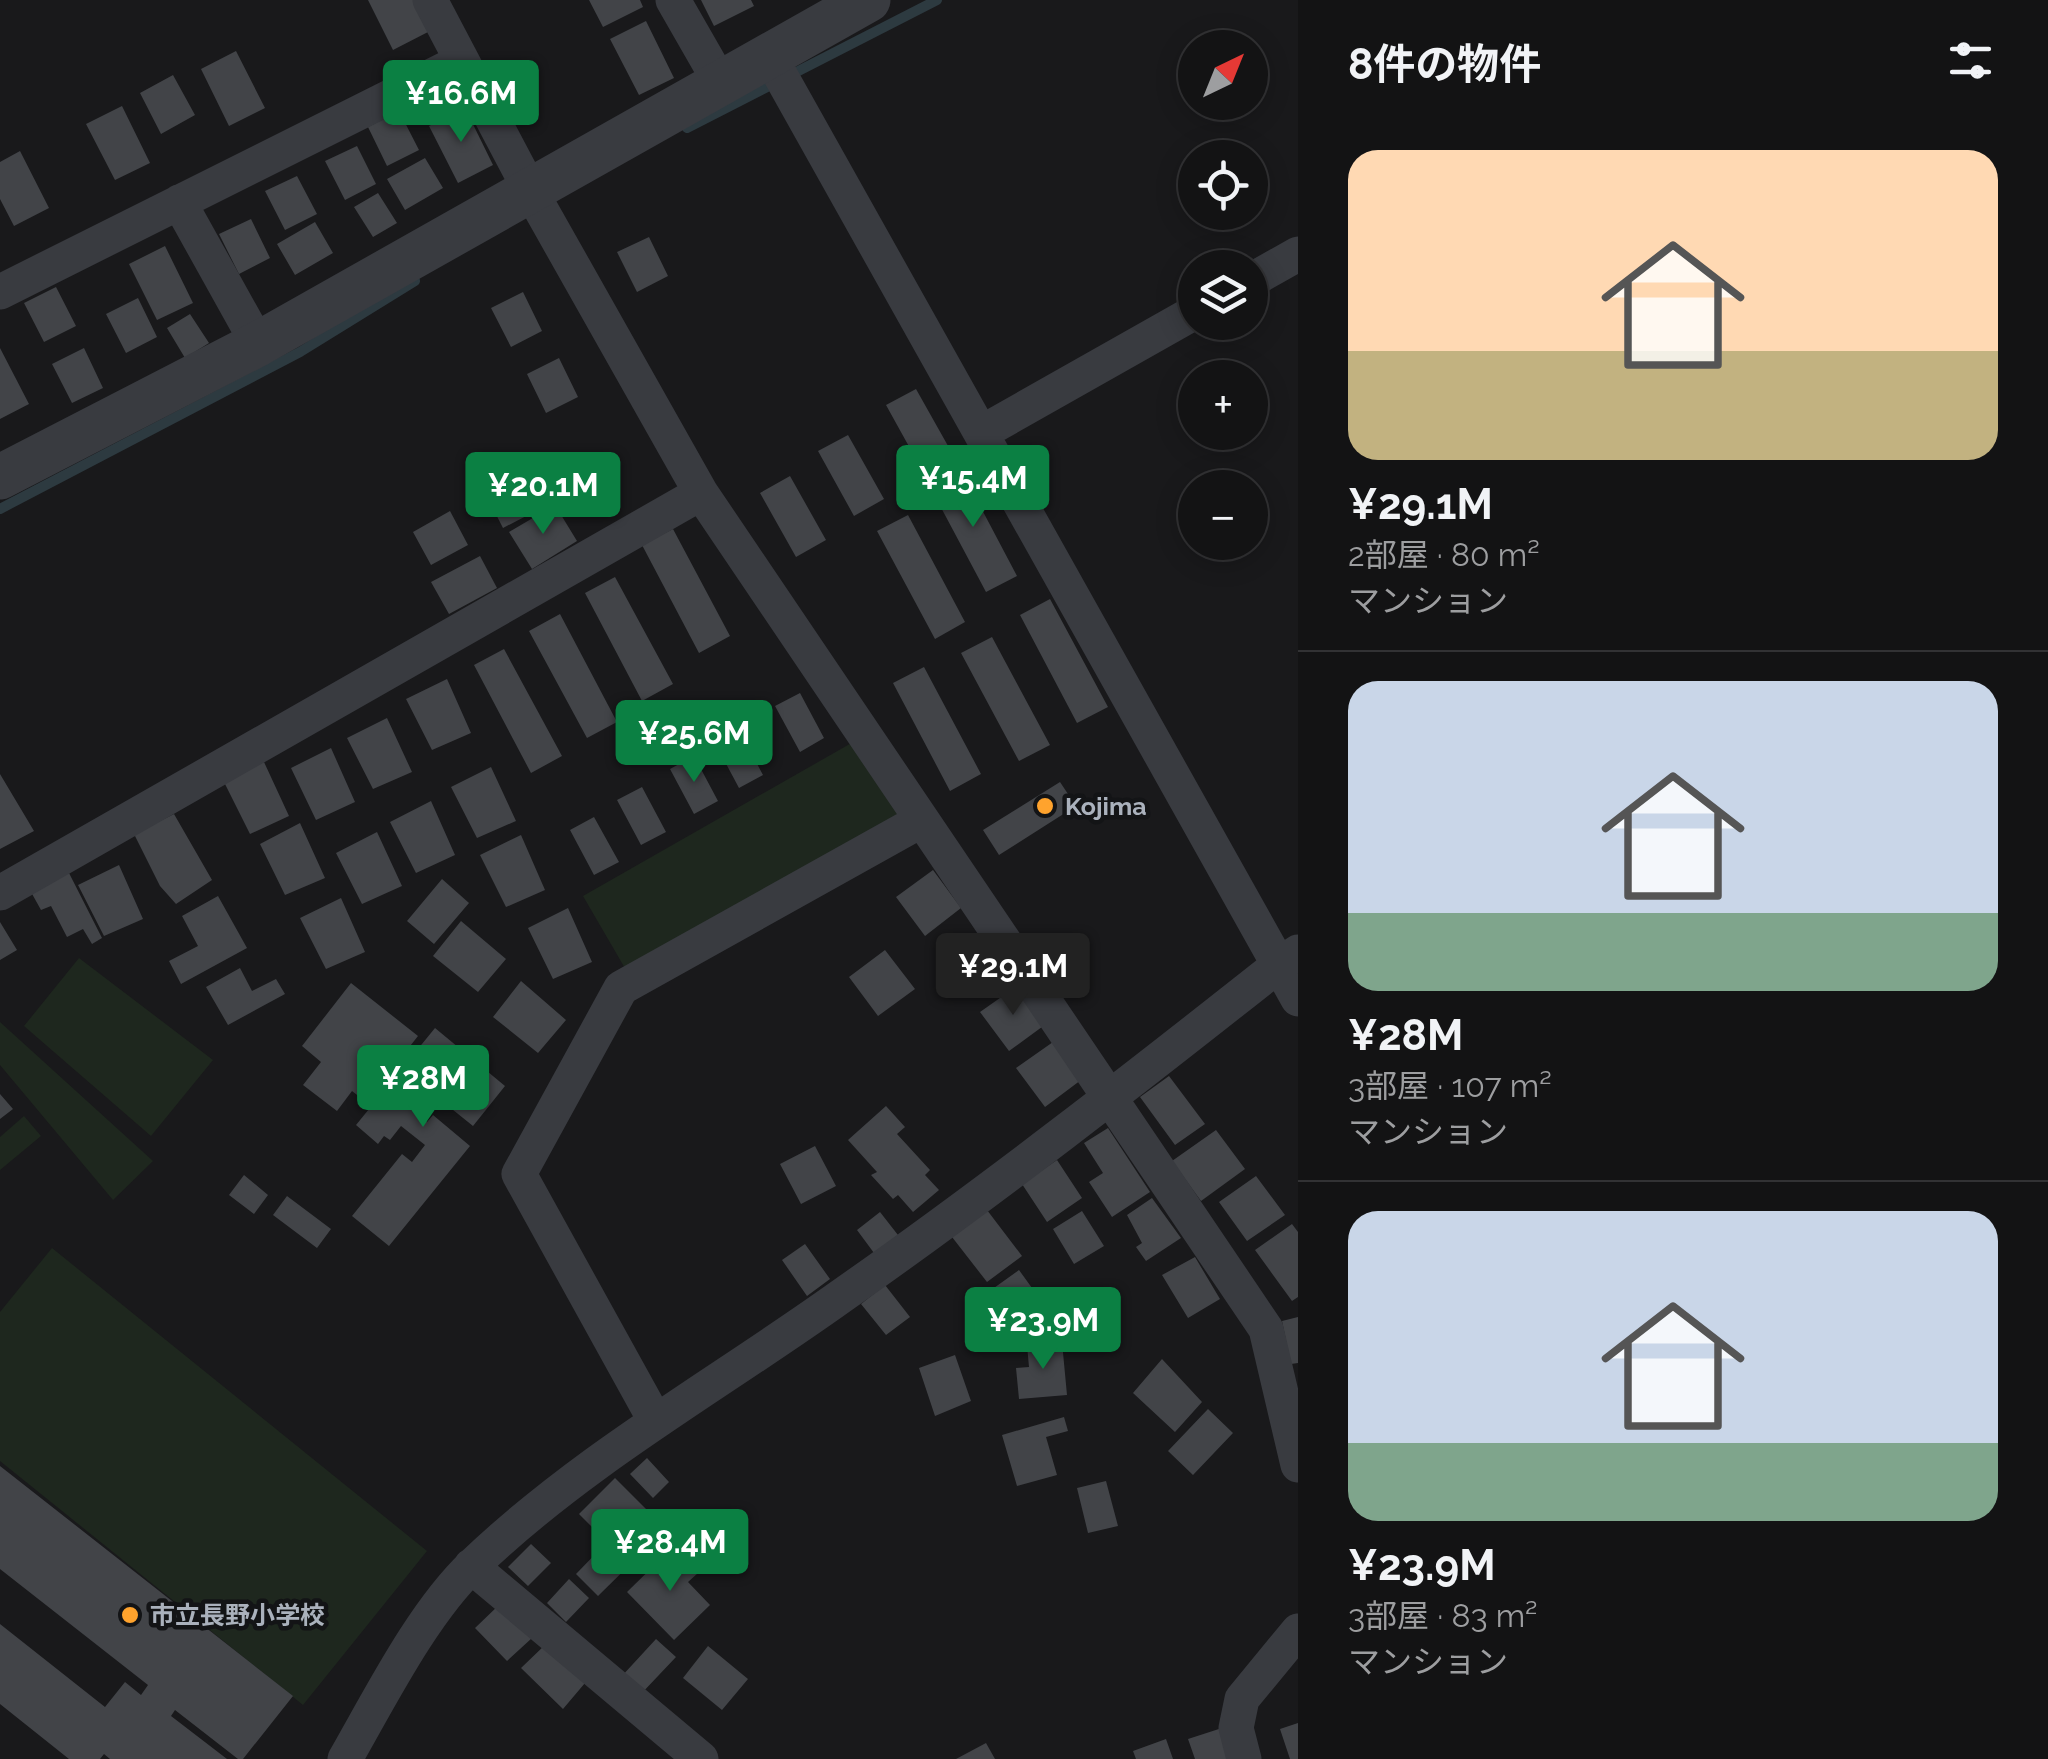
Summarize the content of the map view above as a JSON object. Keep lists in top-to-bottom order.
{
  "places": ["Kojima", "市立長野小学校"],
  "north": "top right",
  "page": {
    "heading": "8件の物件",
    "map_buttons": ["+", "−"],
    "price": [
      "¥16.6M",
      "¥15.4M",
      "¥20.1M",
      "¥25.6M",
      "¥29.1M",
      "¥28M",
      "¥23.9M",
      "¥28.4M"
    ],
    "list": [
      {
        "name": "¥29.1M",
        "note": "2部屋 · 80 m² · マンション"
      },
      {
        "name": "¥28M",
        "note": "3部屋 · 107 m² · マンション"
      },
      {
        "name": "¥23.9M",
        "note": "3部屋 · 83 m² · マンション"
      }
    ]
  }
}
